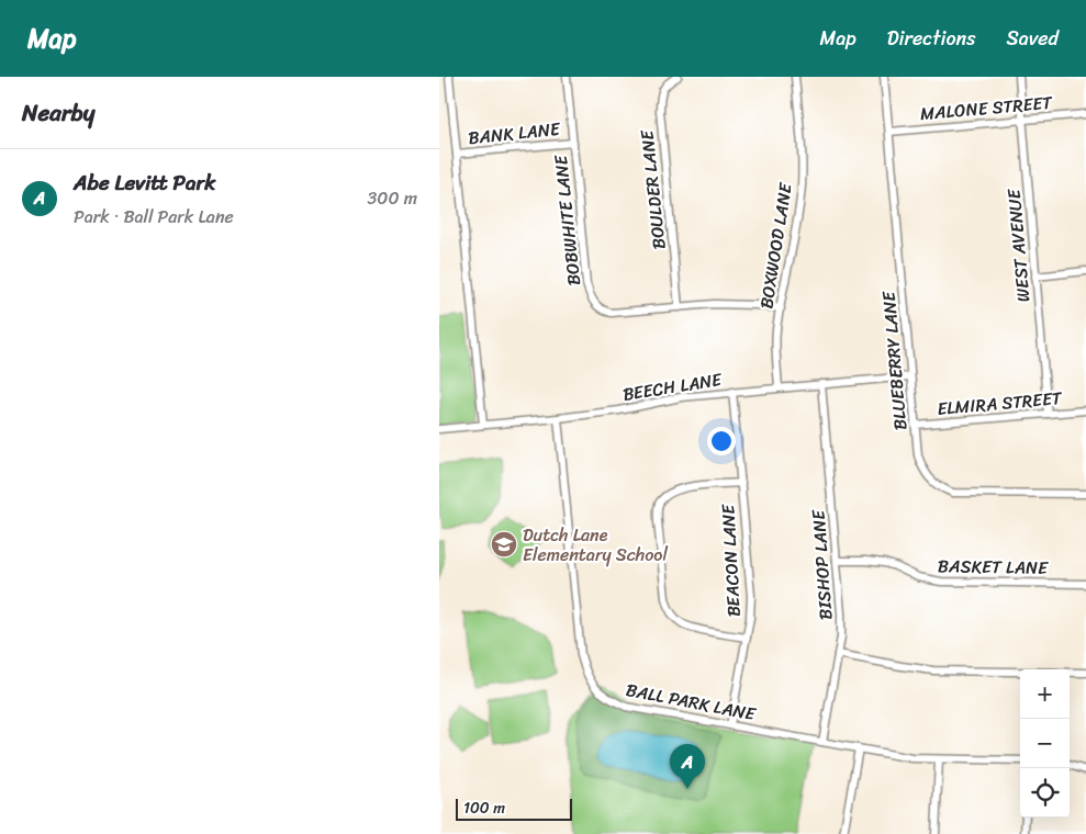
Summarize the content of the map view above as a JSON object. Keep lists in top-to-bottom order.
{
  "streets": {
    "street": [
      "MALONE STREET",
      "BANK LANE",
      "BOULDER LANE",
      "BOBWHITE LANE",
      "BOXWOOD LANE",
      "WEST AVENUE",
      "BLUEBERRY LANE",
      "BEECH LANE",
      "ELMIRA STREET",
      "BEACON LANE",
      "BISHOP LANE",
      "BASKET LANE",
      "BALL PARK LANE"
    ]
  },
  "crossings": [
    ["MALONE STREET", "WEST AVENUE"],
    ["MALONE STREET", "BLUEBERRY LANE"],
    ["BANK LANE", "BOBWHITE LANE"],
    ["BOULDER LANE", "BOBWHITE LANE"],
    ["BOBWHITE LANE", "BOXWOOD LANE"],
    ["BOXWOOD LANE", "BEECH LANE"],
    ["WEST AVENUE", "ELMIRA STREET"],
    ["BLUEBERRY LANE", "BEECH LANE"],
    ["BLUEBERRY LANE", "ELMIRA STREET"],
    ["BEECH LANE", "BEACON LANE"],
    ["BEECH LANE", "BISHOP LANE"],
    ["BEECH LANE", "BALL PARK LANE"],
    ["BEACON LANE", "BALL PARK LANE"],
    ["BISHOP LANE", "BASKET LANE"],
    ["BISHOP LANE", "BALL PARK LANE"]
  ],
  "places": {
    "school or university": ["Dutch Lane Elementary School"]
  },
  "scale_bar": "100 m",
  "page": {
    "header": "Map",
    "nav": ["Map", "Directions", "Saved"],
    "heading": "Nearby",
    "list": [
      {
        "mark": "A",
        "name": "Abe Levitt Park",
        "note": "Park · Ball Park Lane",
        "value": "300 m"
      }
    ],
    "map_buttons": ["+", "−"],
    "pins": "A",
    "scale": "100 m"
  }
}
